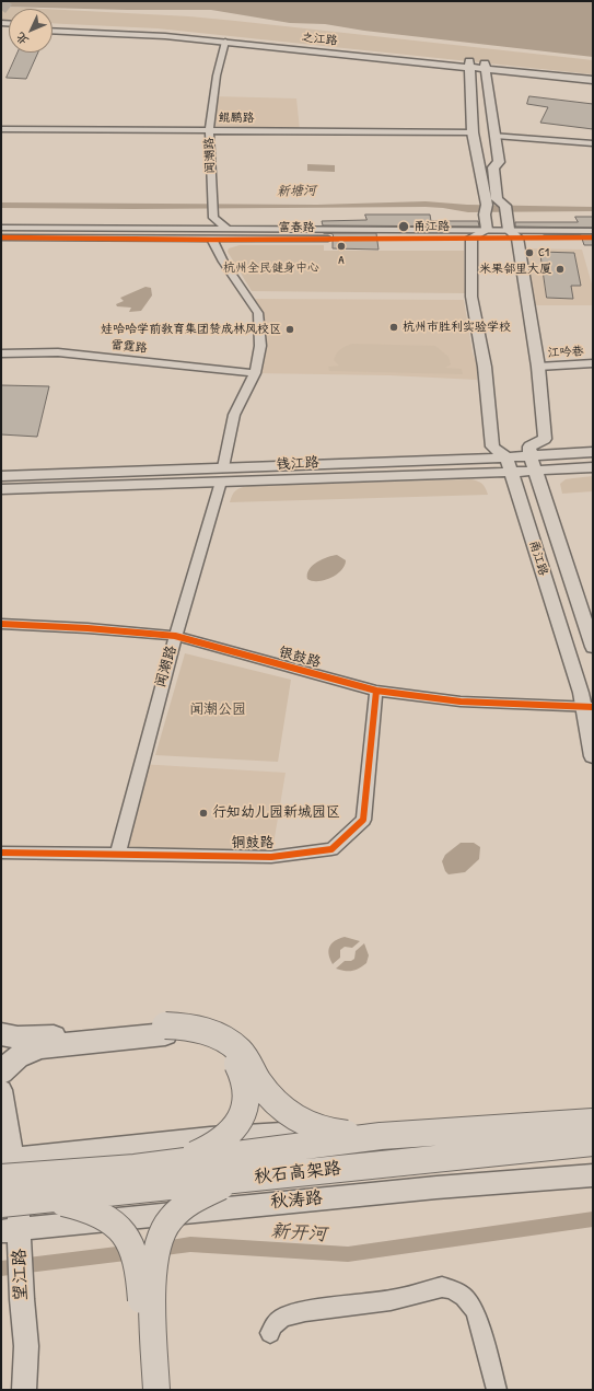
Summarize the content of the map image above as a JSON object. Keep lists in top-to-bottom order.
{
  "streets": {
    "highway": ["秋石高架路"],
    "main road": [
      "之江路",
      "钱江路",
      "甬江路",
      "秋涛路",
      "望江路"
    ],
    "street": [
      "鲲鹏路",
      "闻潮路",
      "富春路",
      "雷霆路",
      "江吟巷",
      "银鼓路",
      "铜鼓路"
    ]
  },
  "crossings": [
    ["之江路", "闻潮路"],
    ["鲲鹏路", "闻潮路"],
    ["闻潮路", "钱江路"],
    ["闻潮路", "银鼓路"],
    ["闻潮路", "铜鼓路"],
    ["钱江路", "甬江路"],
    ["甬江路", "银鼓路"],
    ["银鼓路", "铜鼓路"],
    ["秋石高架路", "望江路"],
    ["秋涛路", "望江路"]
  ],
  "water": ["新塘河", "新开河"],
  "parks": ["杭州全民健身中心", "闻潮公园"],
  "places": [
    "甬江路",
    "A",
    "C1",
    "米果邻里大厦",
    "杭州市胜利实验学校",
    "娃哈哈学前教育集团赞成林风校区",
    "行知幼儿园新城园区"
  ],
  "north": "bottom left"
}
